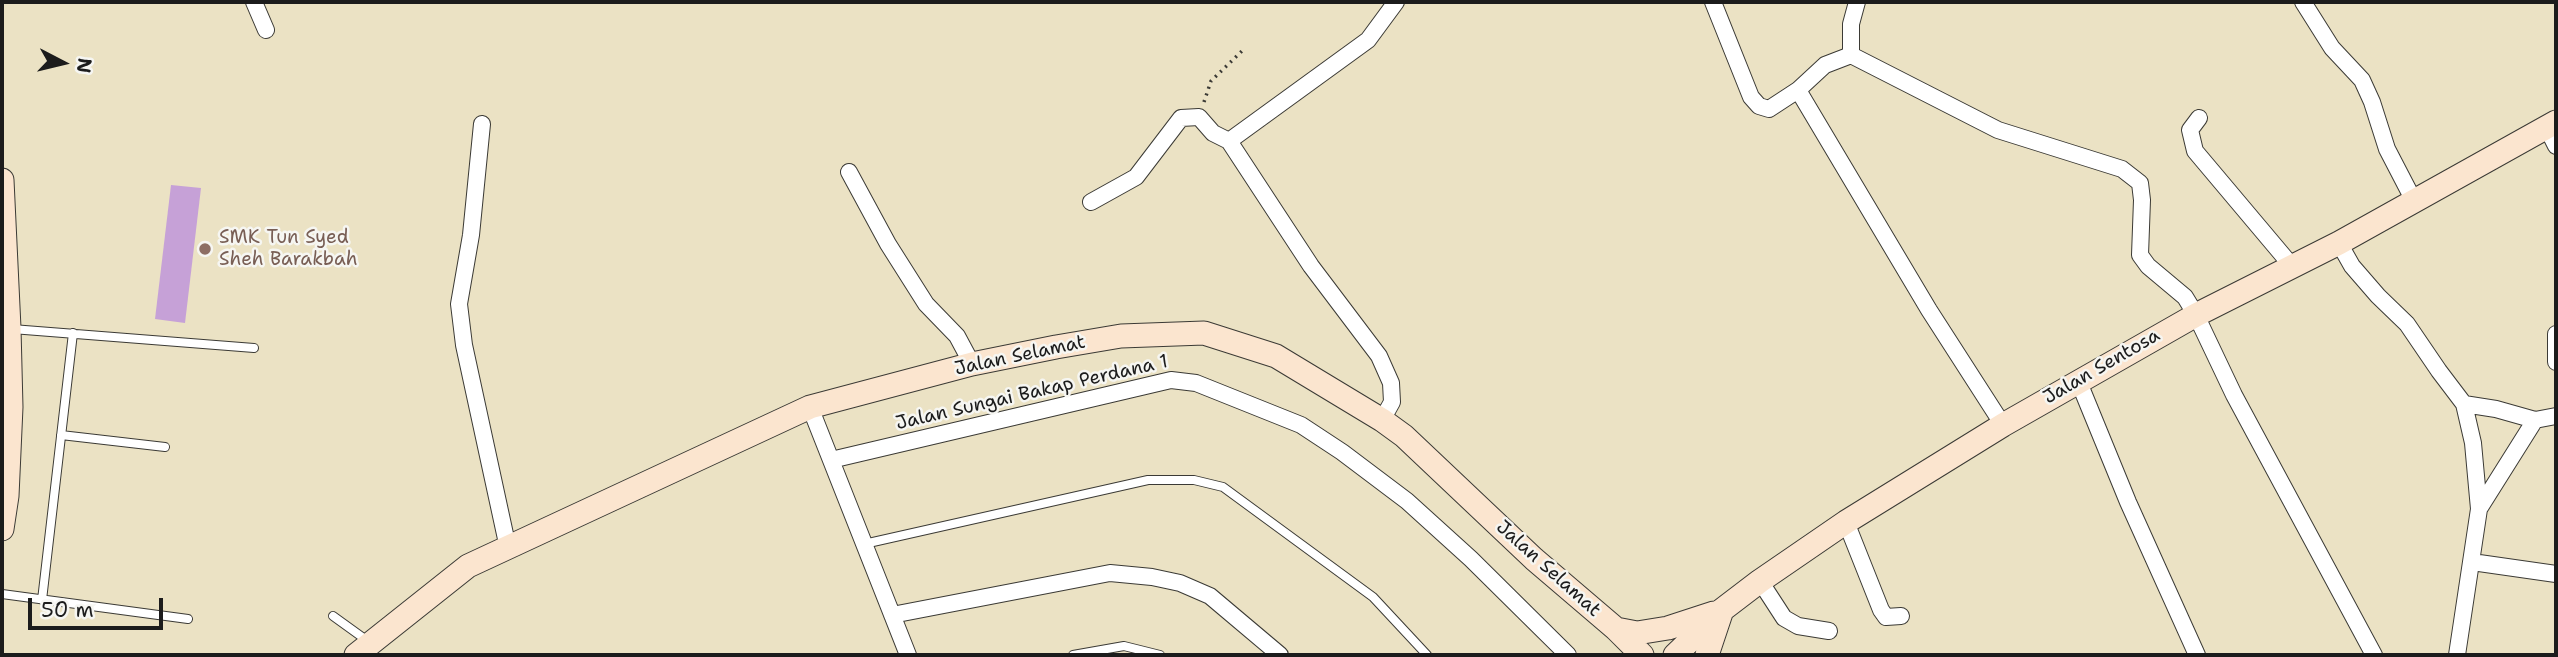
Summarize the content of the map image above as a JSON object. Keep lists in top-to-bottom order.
{
  "streets": {
    "main road": ["Jalan Selamat", "Jalan Sentosa"],
    "street": ["Jalan Sungai Bakap Perdana 1"]
  },
  "places": ["SMK Tun Syed Sheh Barakbah"],
  "scale_bar": "50 m",
  "north": "right"
}
